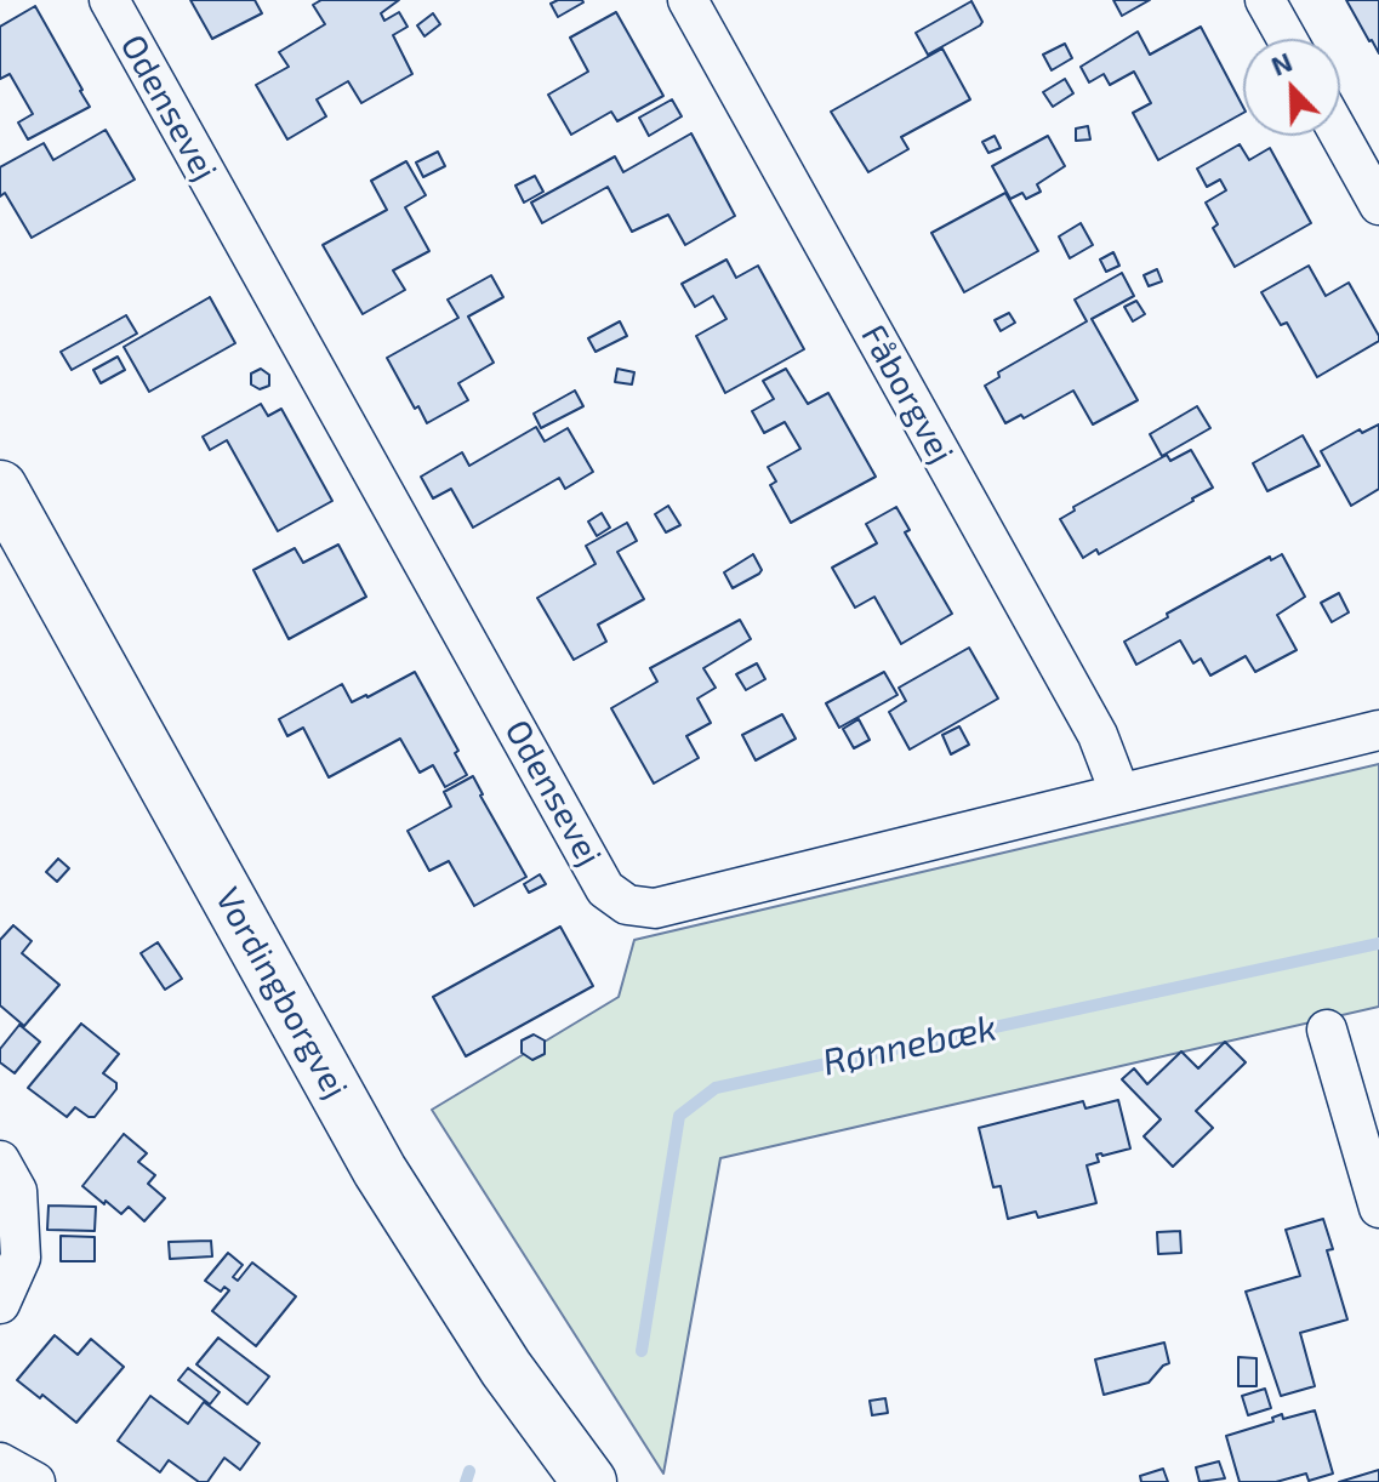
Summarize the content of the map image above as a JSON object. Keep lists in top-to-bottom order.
{
  "streets": {
    "main road": ["Vordingborgvej"],
    "street": ["Odensevej", "Fåborgvej"]
  },
  "crossings": [
    ["Odensevej", "Fåborgvej"]
  ],
  "water": ["Rønnebæk"],
  "north": "top left"
}
